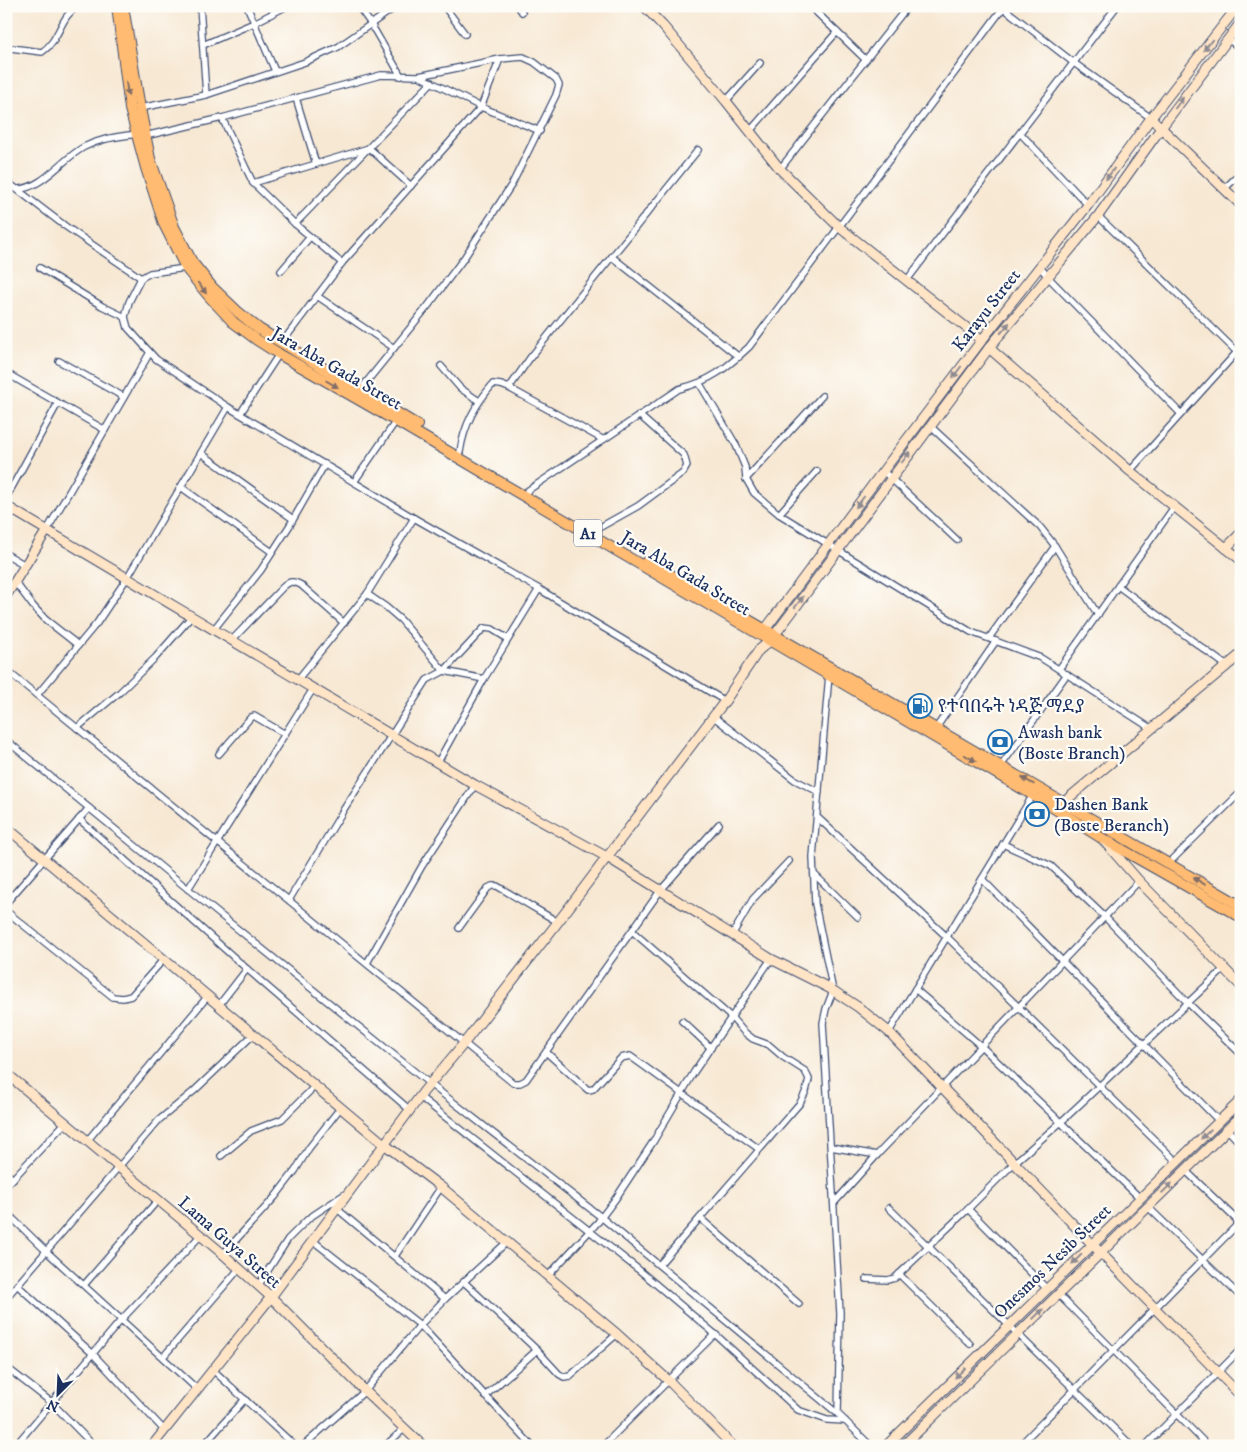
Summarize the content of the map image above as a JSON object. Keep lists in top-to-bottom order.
{
  "streets": {
    "main road": ["Jara Aba Gada Street", "A1"],
    "street": ["Karayu Street", "Lama Guya Street", "Onesmos Nesib Street"]
  },
  "crossings": [
    ["Karayu Street", "Jara Aba Gada Street"]
  ],
  "places": {
    "fuel station": ["የተባበሩት ነዳጅ ማደያ"],
    "bank": ["Awash bank (Boste Branch)", "Dashen Bank (Boste Beranch)"]
  },
  "north": "bottom left"
}
